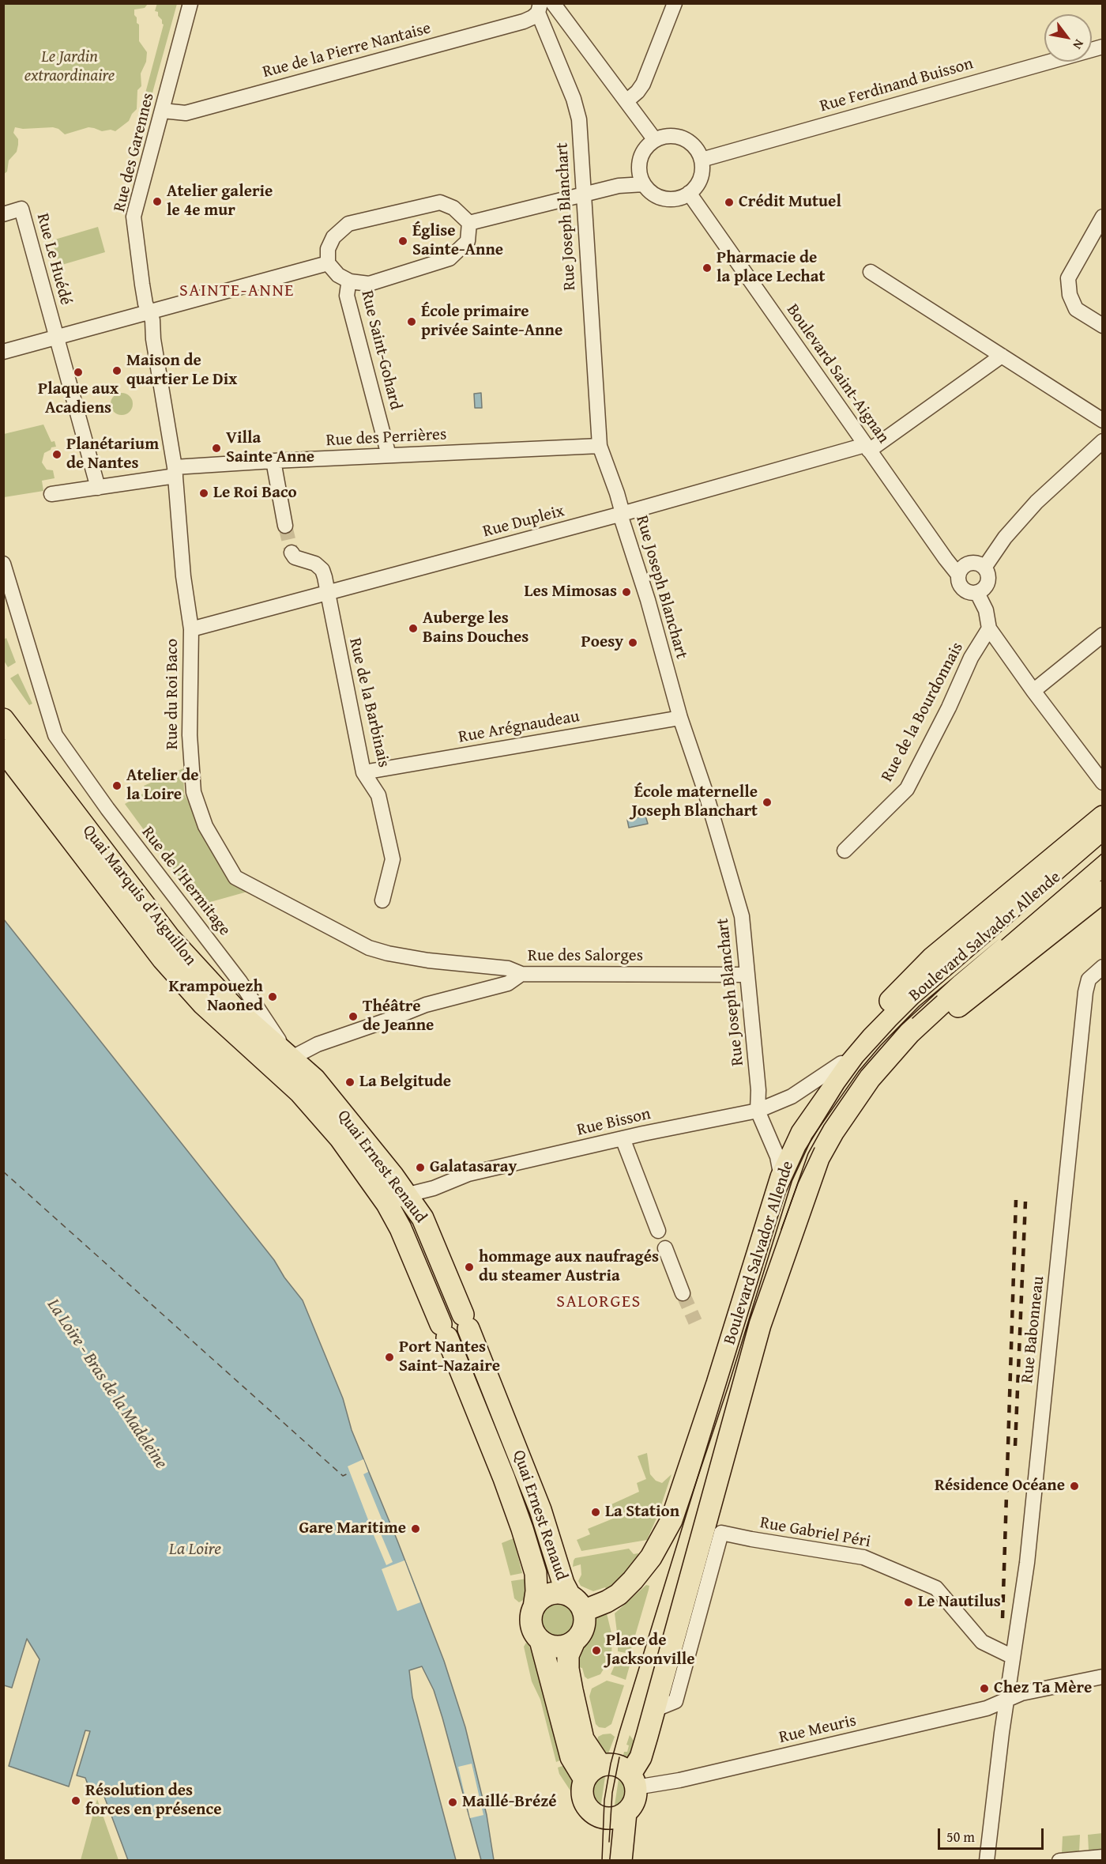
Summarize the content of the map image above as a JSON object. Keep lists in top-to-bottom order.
{
  "streets": {
    "main road": ["Quai Marquis d'Aiguillon", "Boulevard Salvador Allende", "Quai Ernest Renaud"],
    "street": [
      "Rue de la Pierre Nantaise",
      "Rue Ferdinand Buisson",
      "Rue des Garennes",
      "Rue Joseph Blanchart",
      "Rue Le Huédé",
      "Rue Saint-Gohard",
      "Boulevard Saint-Aignan",
      "Rue des Perrières",
      "Rue Dupleix",
      "Rue du Roi Baco",
      "Rue de la Barbinais",
      "Rue de la Bourdonnais",
      "Rue Arégnaudeau",
      "Rue de l'Hermitage",
      "Rue des Salorges",
      "Rue Bisson",
      "Rue Babonneau",
      "Rue Gabriel Péri",
      "Rue Meuris"
    ]
  },
  "crossings": [
    ["Rue de la Pierre Nantaise", "Rue des Garennes"],
    ["Rue de la Pierre Nantaise", "Rue Joseph Blanchart"],
    ["Rue Ferdinand Buisson", "Boulevard Saint-Aignan"],
    ["Rue des Garennes", "Rue du Roi Baco"],
    ["Rue Joseph Blanchart", "Rue des Perrières"],
    ["Rue Joseph Blanchart", "Rue Dupleix"],
    ["Rue Joseph Blanchart", "Rue Arégnaudeau"],
    ["Rue Joseph Blanchart", "Boulevard Salvador Allende"],
    ["Rue Joseph Blanchart", "Rue des Salorges"],
    ["Rue Joseph Blanchart", "Rue Bisson"],
    ["Rue Le Huédé", "Rue des Perrières"],
    ["Rue Saint-Gohard", "Rue des Perrières"],
    ["Boulevard Saint-Aignan", "Rue Dupleix"],
    ["Rue des Perrières", "Rue du Roi Baco"],
    ["Rue Dupleix", "Rue du Roi Baco"],
    ["Rue Dupleix", "Rue de la Barbinais"],
    ["Rue du Roi Baco", "Rue des Salorges"],
    ["Rue de la Barbinais", "Rue Arégnaudeau"],
    ["Rue de l'Hermitage", "Quai Marquis d'Aiguillon"],
    ["Rue de l'Hermitage", "Rue des Salorges"],
    ["Rue de l'Hermitage", "Quai Ernest Renaud"],
    ["Quai Marquis d'Aiguillon", "Rue des Salorges"],
    ["Quai Marquis d'Aiguillon", "Quai Ernest Renaud"],
    ["Boulevard Salvador Allende", "Quai Ernest Renaud"],
    ["Boulevard Salvador Allende", "Rue Gabriel Péri"],
    ["Rue des Salorges", "Quai Ernest Renaud"],
    ["Rue Bisson", "Quai Ernest Renaud"],
    ["Rue Babonneau", "Rue Gabriel Péri"],
    ["Rue Babonneau", "Rue Meuris"]
  ],
  "districts": ["SAINTE-ANNE", "SALORGES"],
  "water": ["La Loire - Bras de la Madeleine", "La Loire"],
  "parks": ["Le Jardin extraordinaire"],
  "places": [
    "Atelier galerie le 4e mur",
    "Crédit Mutuel",
    "Église Sainte-Anne",
    "Pharmacie de la place Lechat",
    "École primaire privée Sainte-Anne",
    "Maison de quartier Le Dix",
    "Plaque aux Acadiens",
    "Villa Sainte Anne",
    "Planétarium de Nantes",
    "Le Roi Baco",
    "Les Mimosas",
    "Auberge les Bains Douches",
    "Poesy",
    "Atelier de la Loire",
    "École maternelle Joseph Blanchart",
    "Krampouezh Naoned",
    "Théâtre de Jeanne",
    "La Belgitude",
    "Galatasaray",
    "hommage aux naufragés du steamer Austria",
    "Port Nantes Saint-Nazaire",
    "Résidence Océane",
    "La Station",
    "Gare Maritime",
    "Le Nautilus",
    "Place de Jacksonville",
    "Chez Ta Mère",
    "Résolution des forces en présence",
    "Maillé-Brézé"
  ],
  "scale_bar": "50 m",
  "north": "bottom right"
}
